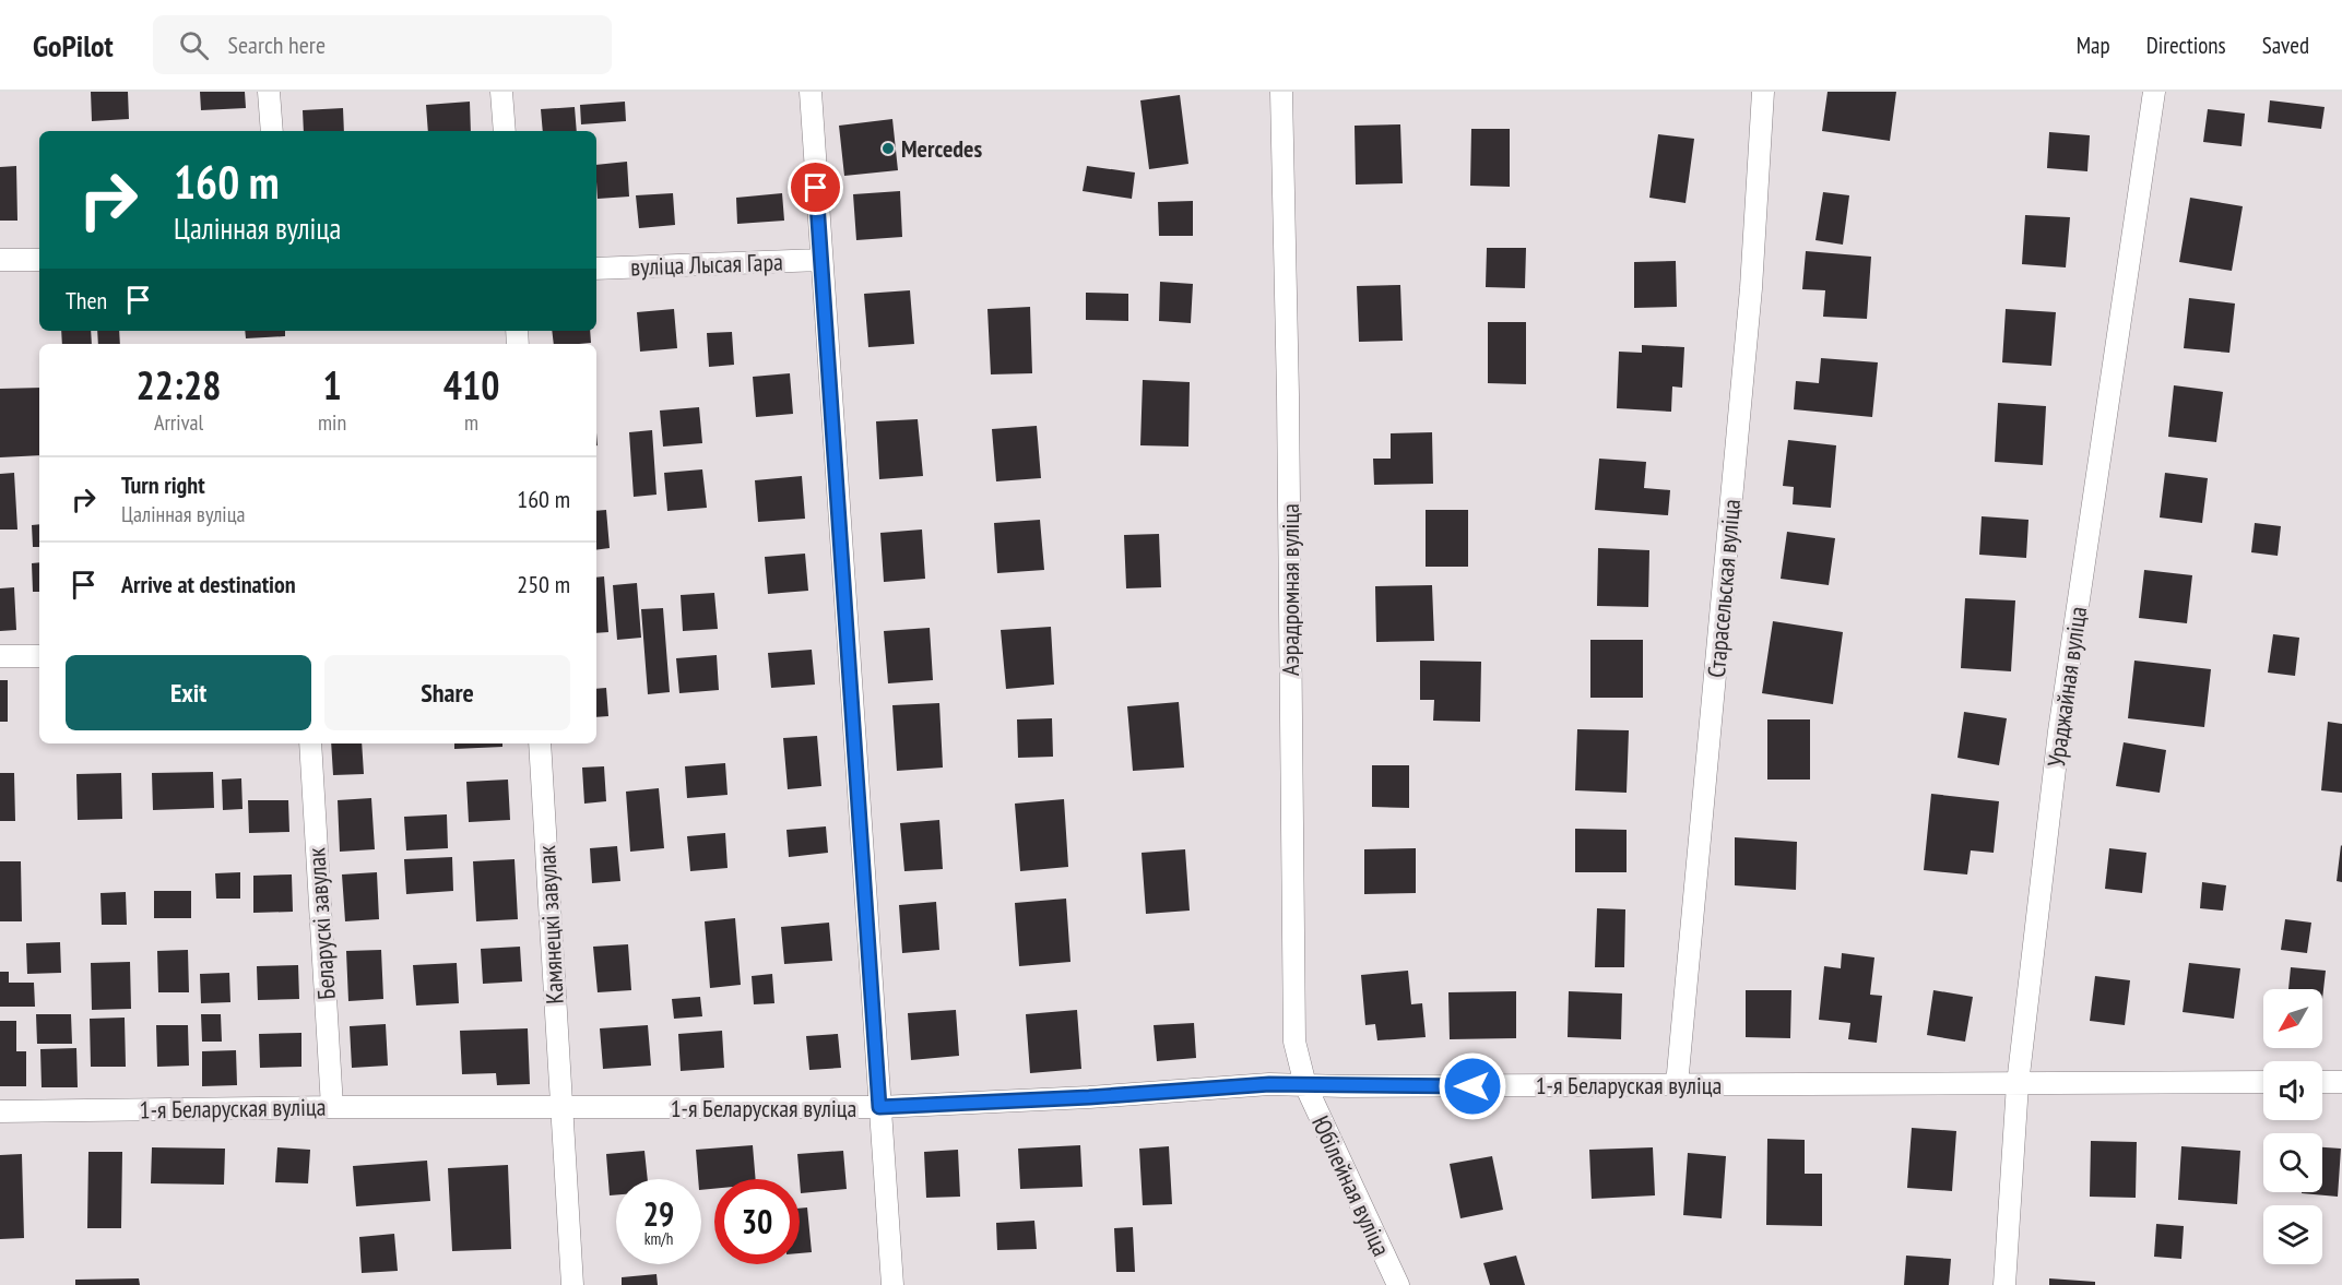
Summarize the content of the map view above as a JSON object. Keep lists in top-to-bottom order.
{
  "streets": {
    "street": [
      "вуліца Лысая Гара",
      "Старасельская вуліца",
      "Аэрадромная вуліца",
      "Ураджайная вуліца",
      "Беларускі завулак",
      "Камянецкі завулак",
      "1-я Беларуская вуліца",
      "Юбілейная вуліца"
    ]
  },
  "crossings": [
    ["Старасельская вуліца", "1-я Беларуская вуліца"],
    ["Аэрадромная вуліца", "1-я Беларуская вуліца"],
    ["Аэрадромная вуліца", "Юбілейная вуліца"],
    ["Ураджайная вуліца", "1-я Беларуская вуліца"],
    ["Беларускі завулак", "1-я Беларуская вуліца"],
    ["Камянецкі завулак", "1-я Беларуская вуліца"],
    ["1-я Беларуская вуліца", "Юбілейная вуліца"]
  ],
  "places": ["Mercedes"],
  "north": "bottom left",
  "page": {
    "header": "GoPilot",
    "search": "Search here",
    "nav": ["Map", "Directions", "Saved"],
    "turn": ["160 m", "Цалінная вуліца"],
    "then": "Then",
    "eta": [
      "22:28",
      "Arrival",
      "1",
      "min",
      "410",
      "m"
    ],
    "list": [
      {
        "name": "Turn right",
        "note": "Цалінная вуліца",
        "value": "160 m"
      },
      {
        "name": "Arrive at destination",
        "value": "250 m"
      }
    ],
    "buttons": ["Exit", "Share"],
    "speed": "29 km/h",
    "limit": "30"
  }
}
